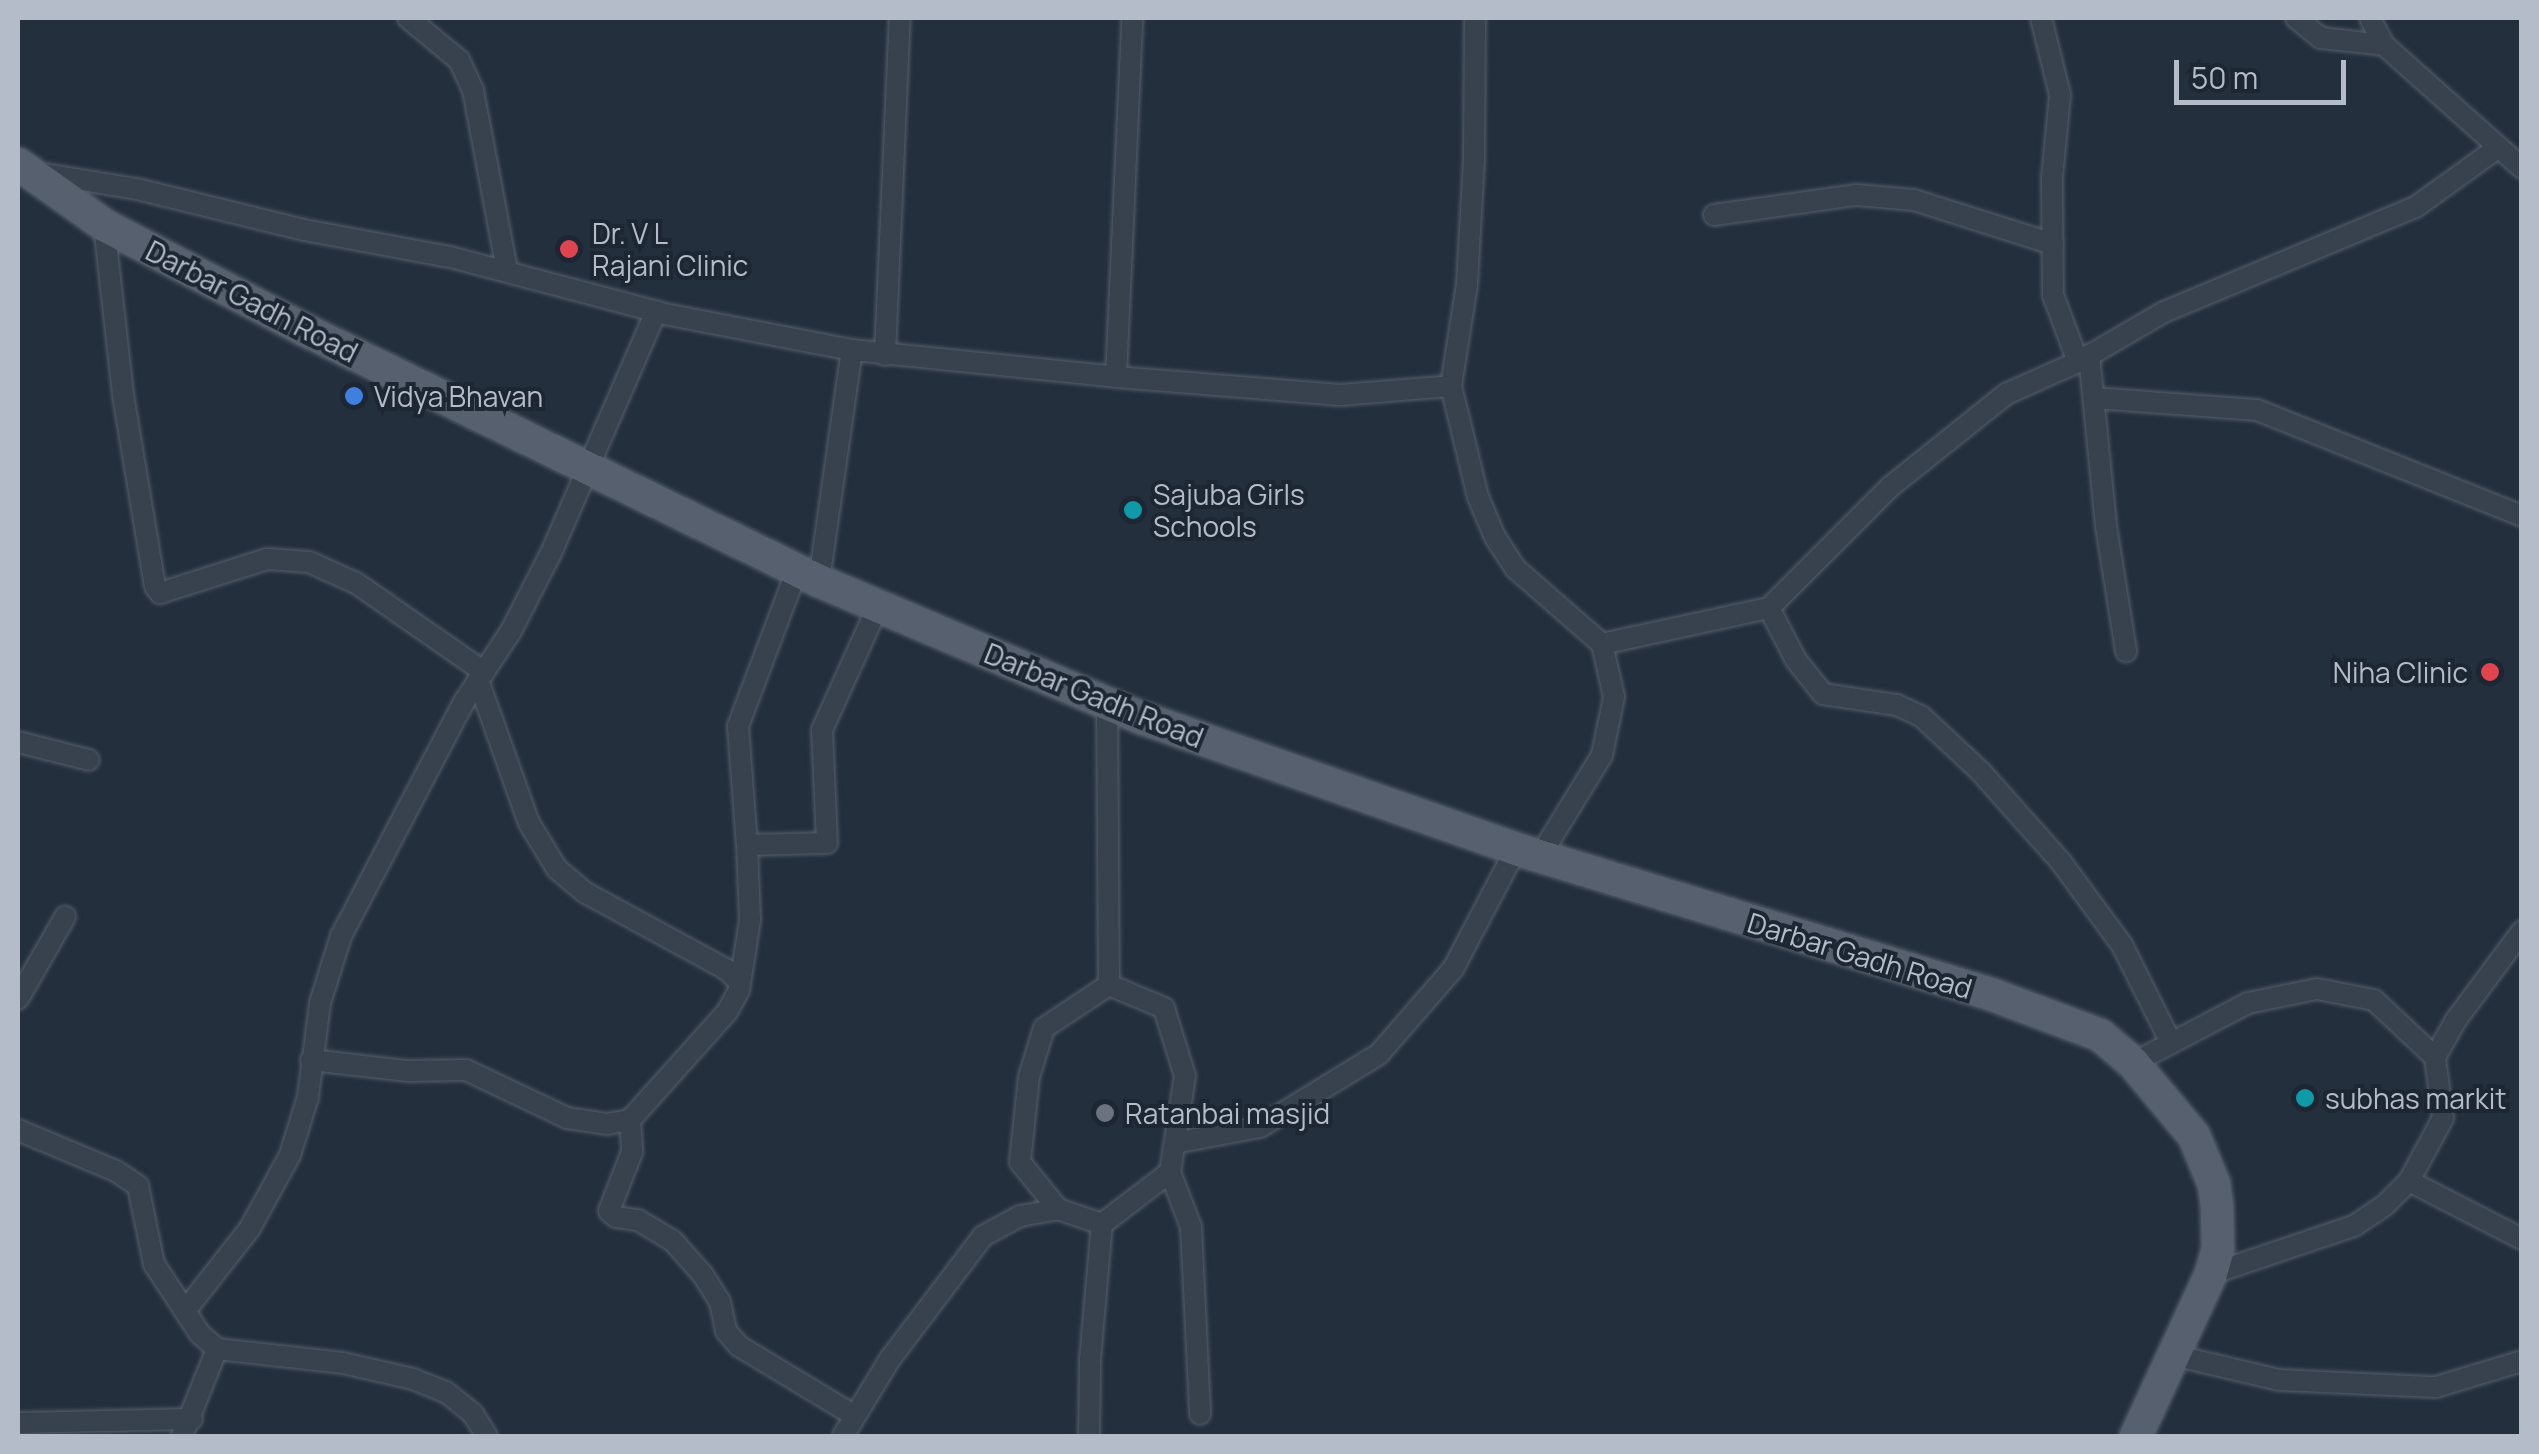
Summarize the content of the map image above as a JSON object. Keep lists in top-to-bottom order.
{
  "streets": {
    "main road": ["Darbar Gadh Road"]
  },
  "places": [
    "Dr. V L Rajani Clinic",
    "Vidya Bhavan",
    "Sajuba Girls Schools",
    "Niha Clinic",
    "subhas markit",
    "Ratanbai masjid"
  ],
  "scale_bar": "50 m"
}
